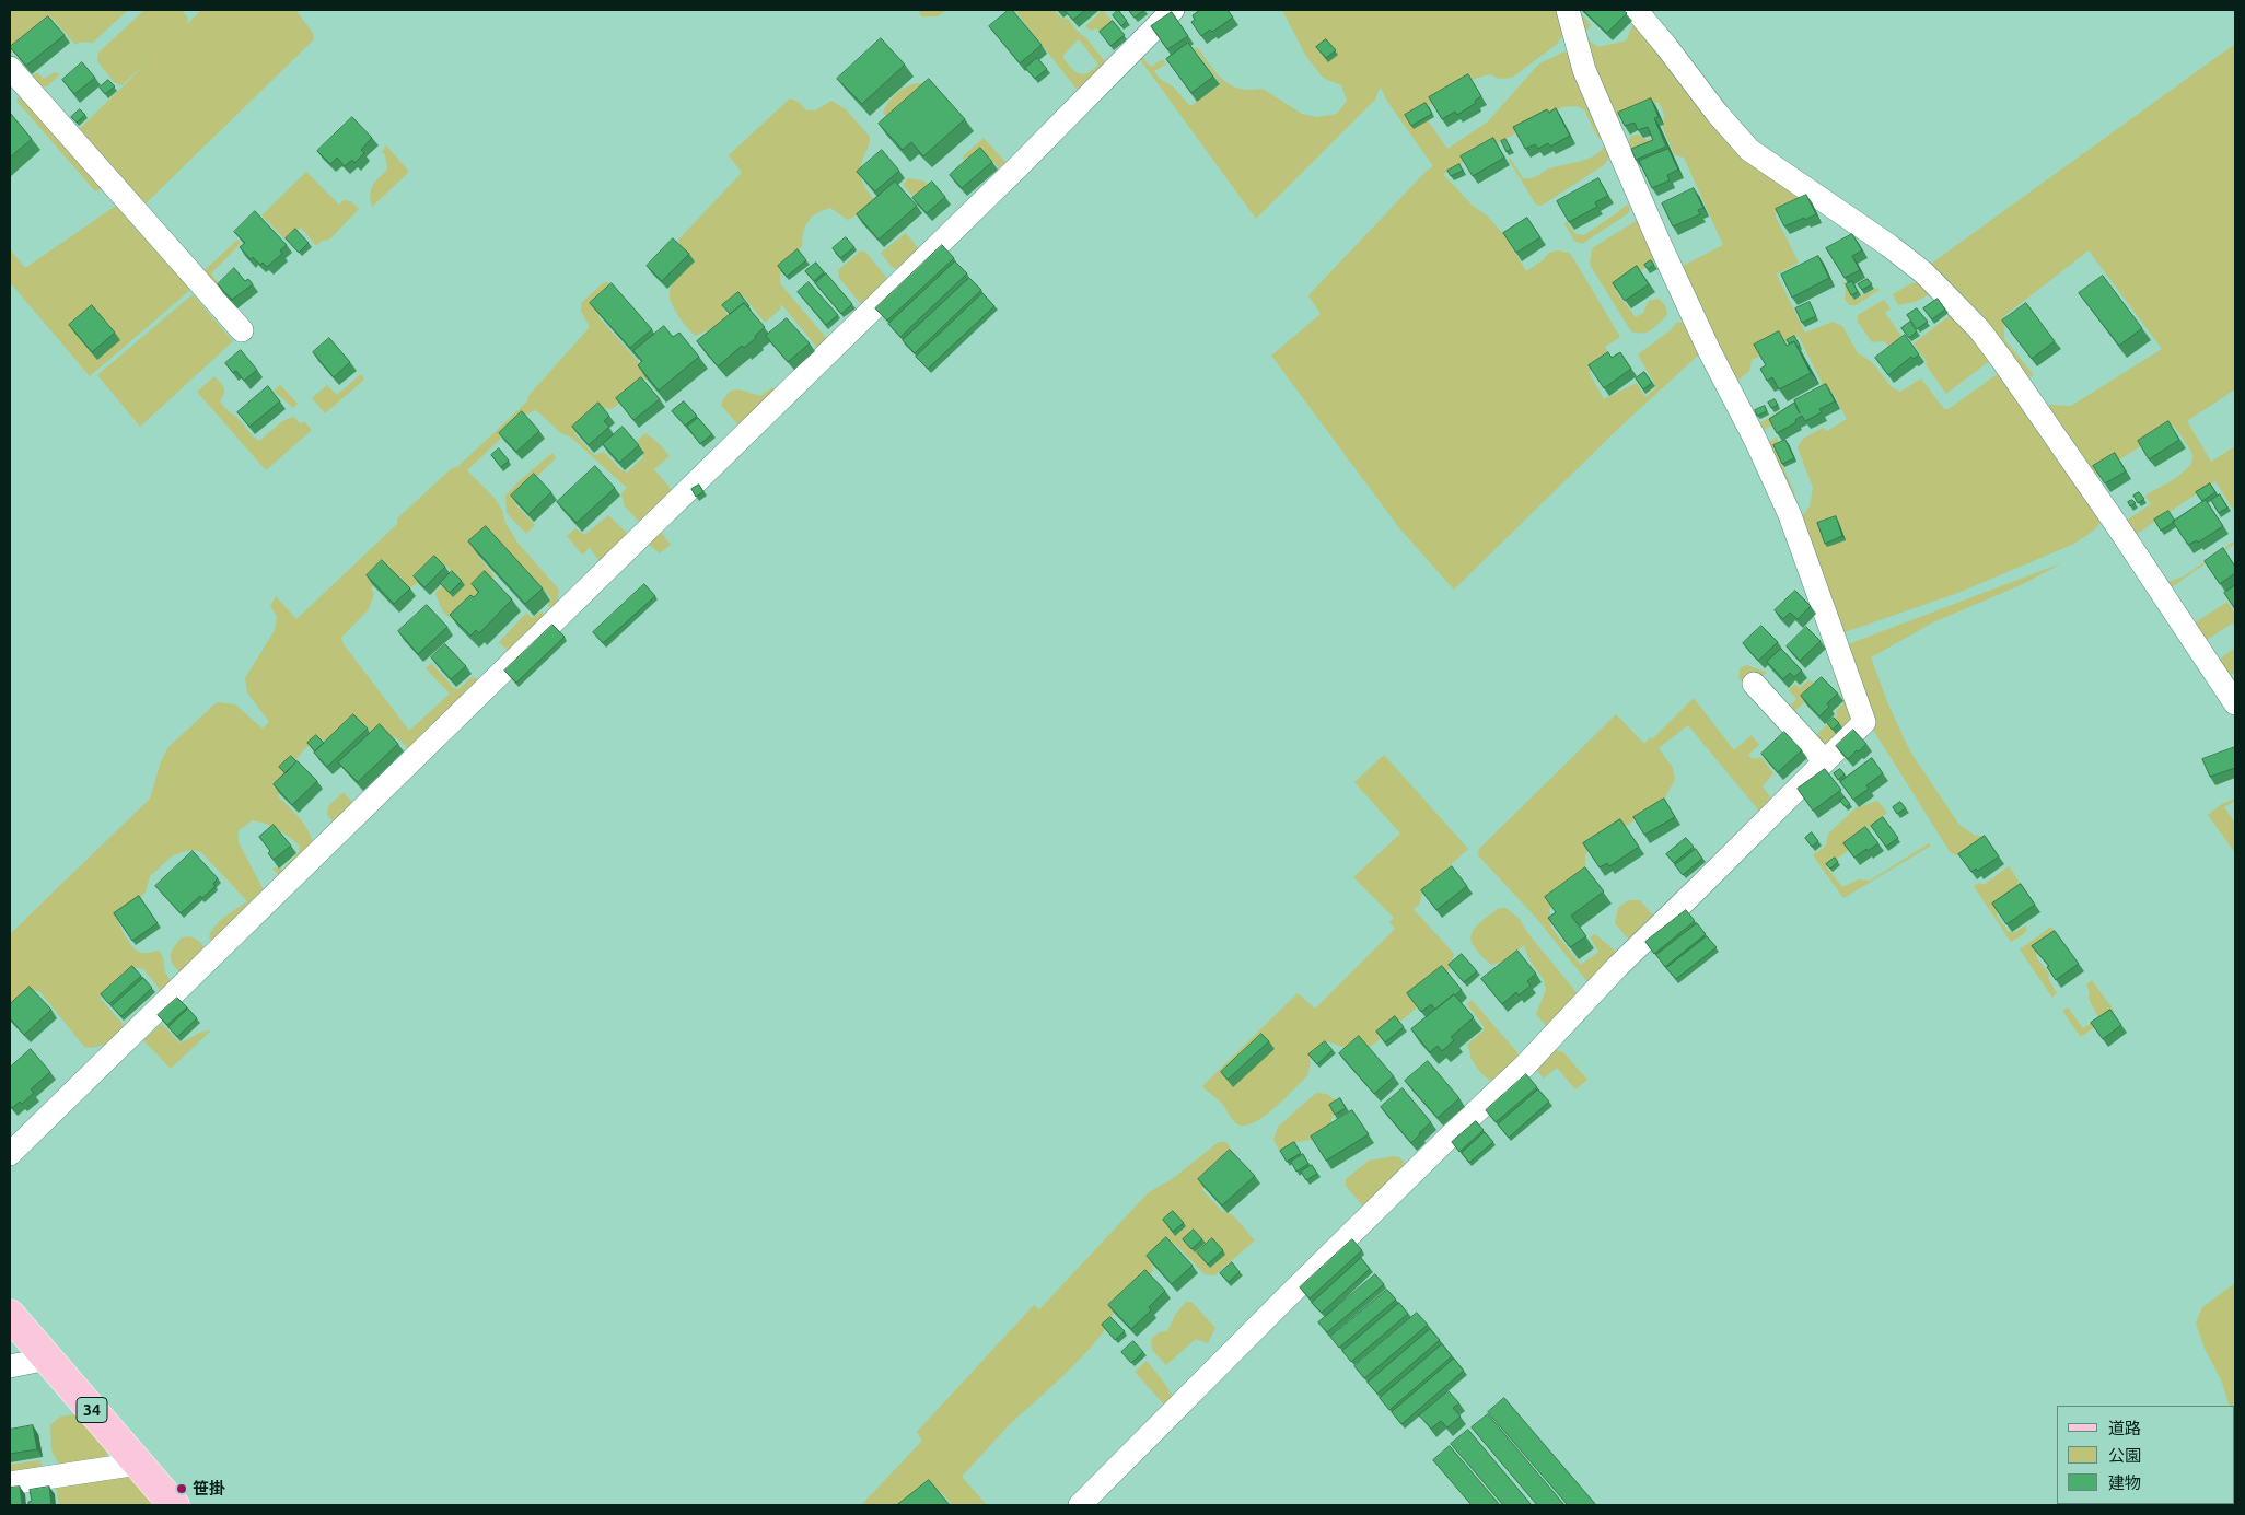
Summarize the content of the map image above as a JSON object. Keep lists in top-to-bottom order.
{
  "streets": {
    "main road": ["34"]
  },
  "places": ["笹掛"],
  "legend": ["道路", "公園", "建物"]
}
